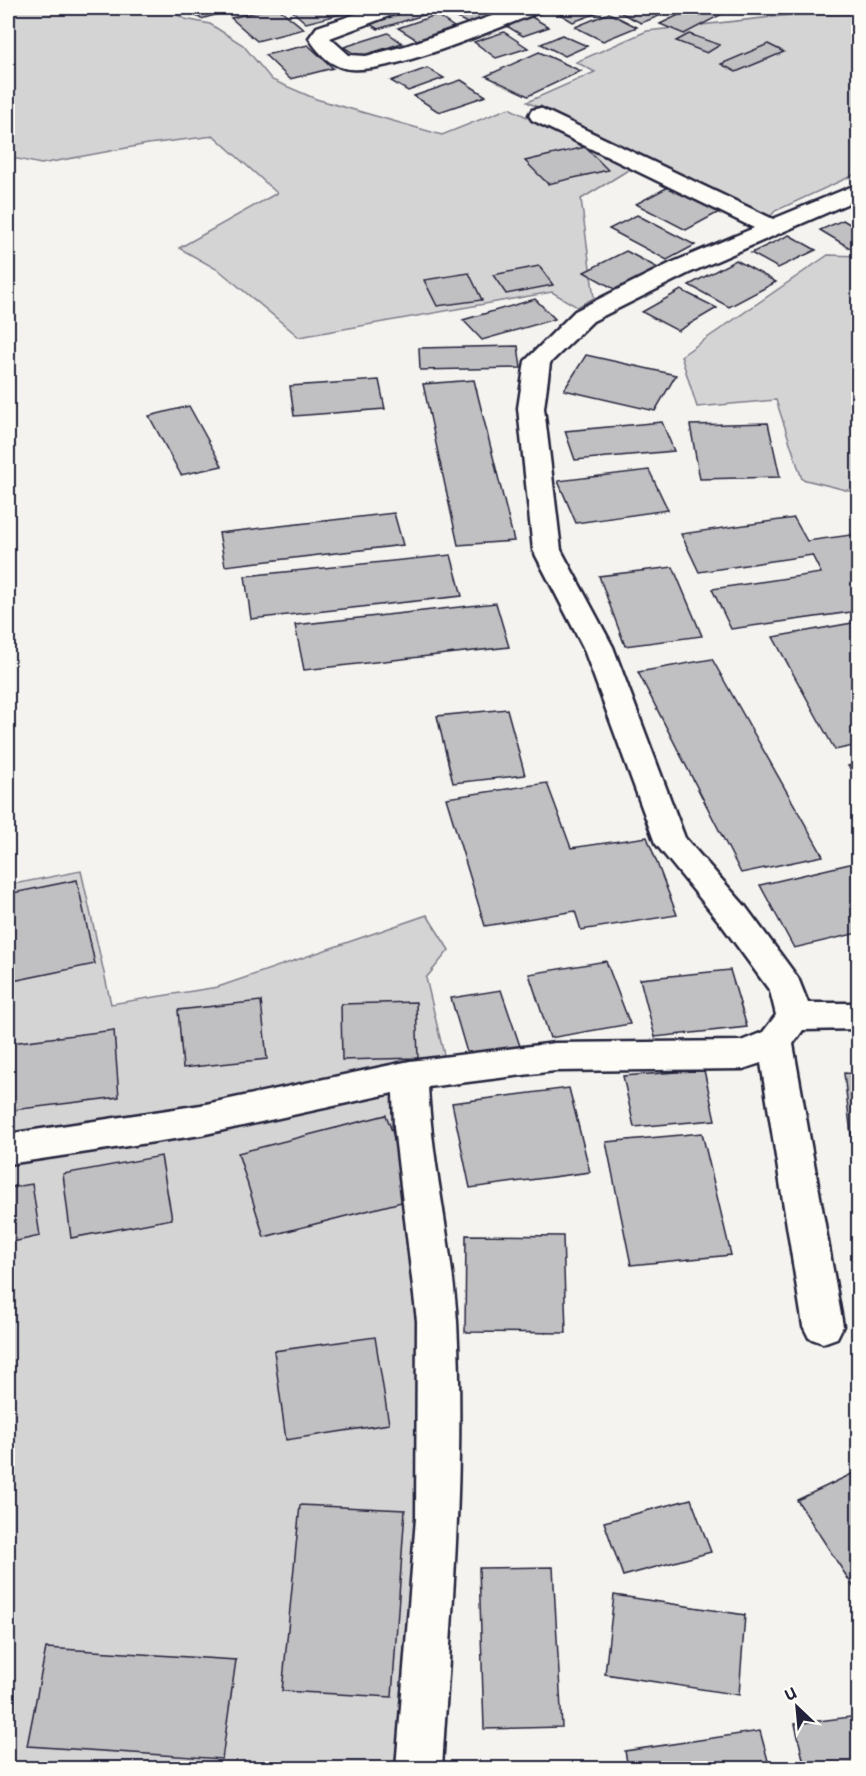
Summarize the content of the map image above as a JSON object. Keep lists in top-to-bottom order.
{
  "north": "top left"
}
